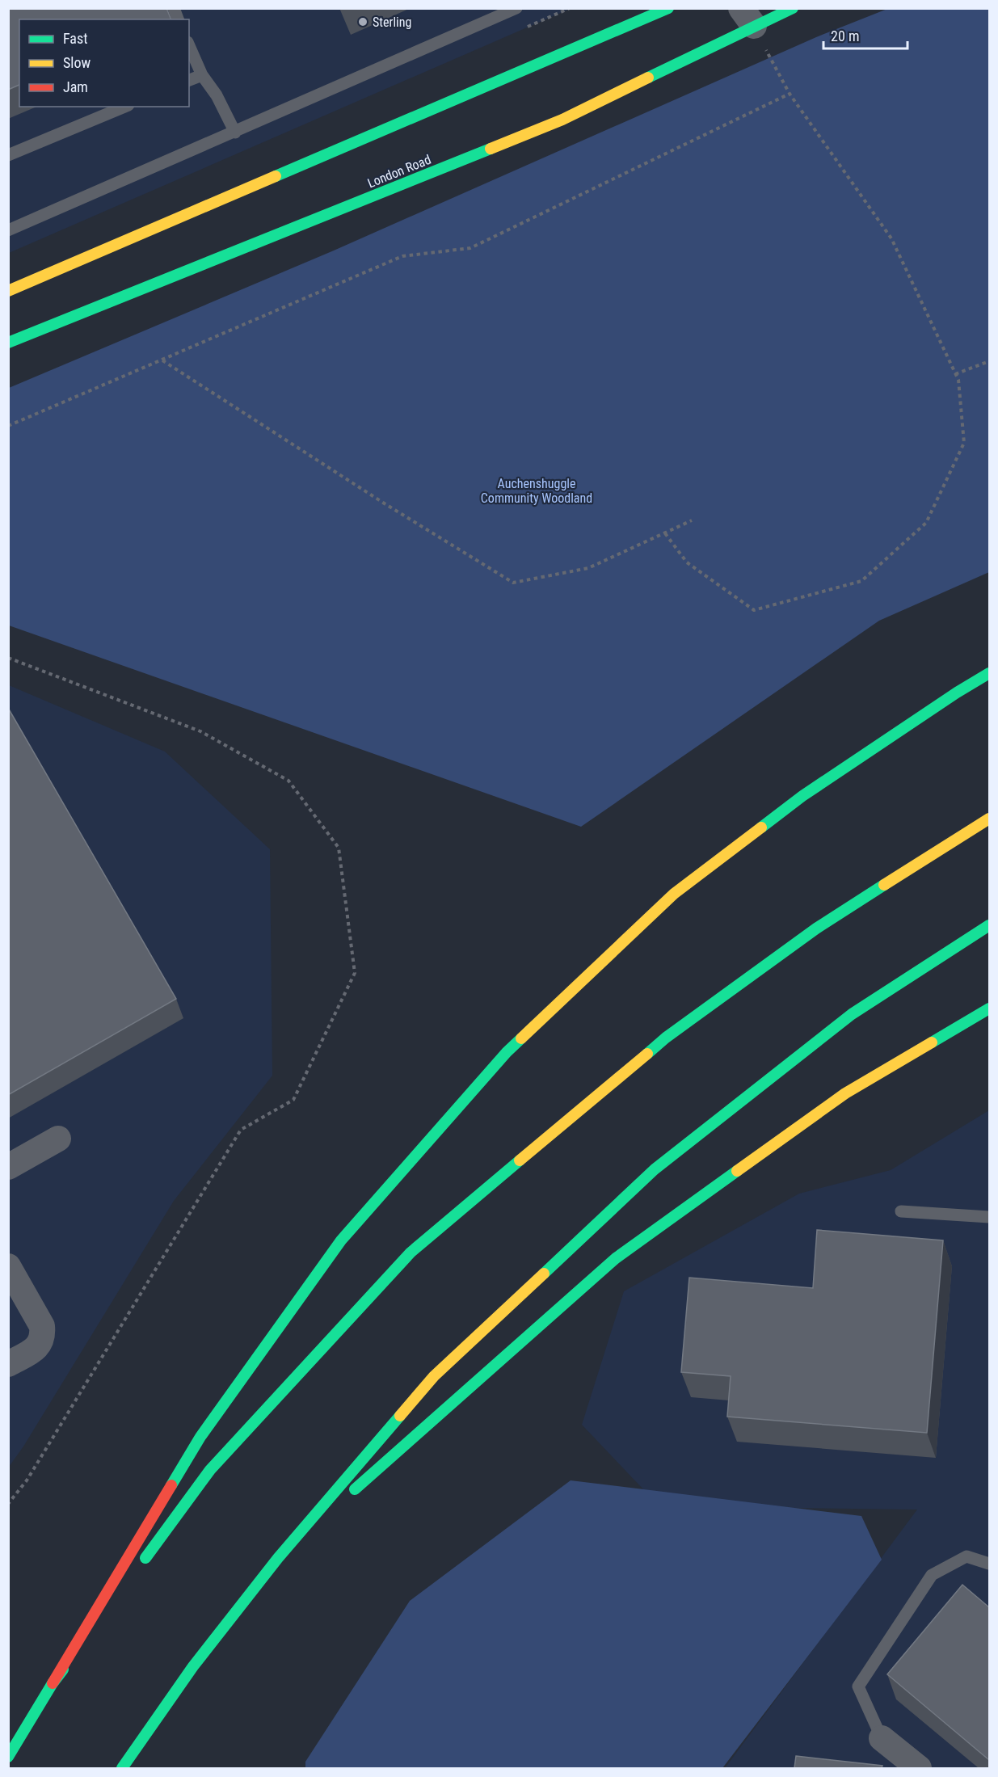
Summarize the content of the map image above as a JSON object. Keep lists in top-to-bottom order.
{
  "streets": {
    "main road": ["London Road"]
  },
  "parks": ["Auchenshuggle Community Woodland"],
  "places": ["Sterling"],
  "legend": ["Fast", "Slow", "Jam"],
  "scale_bar": "20 m"
}
